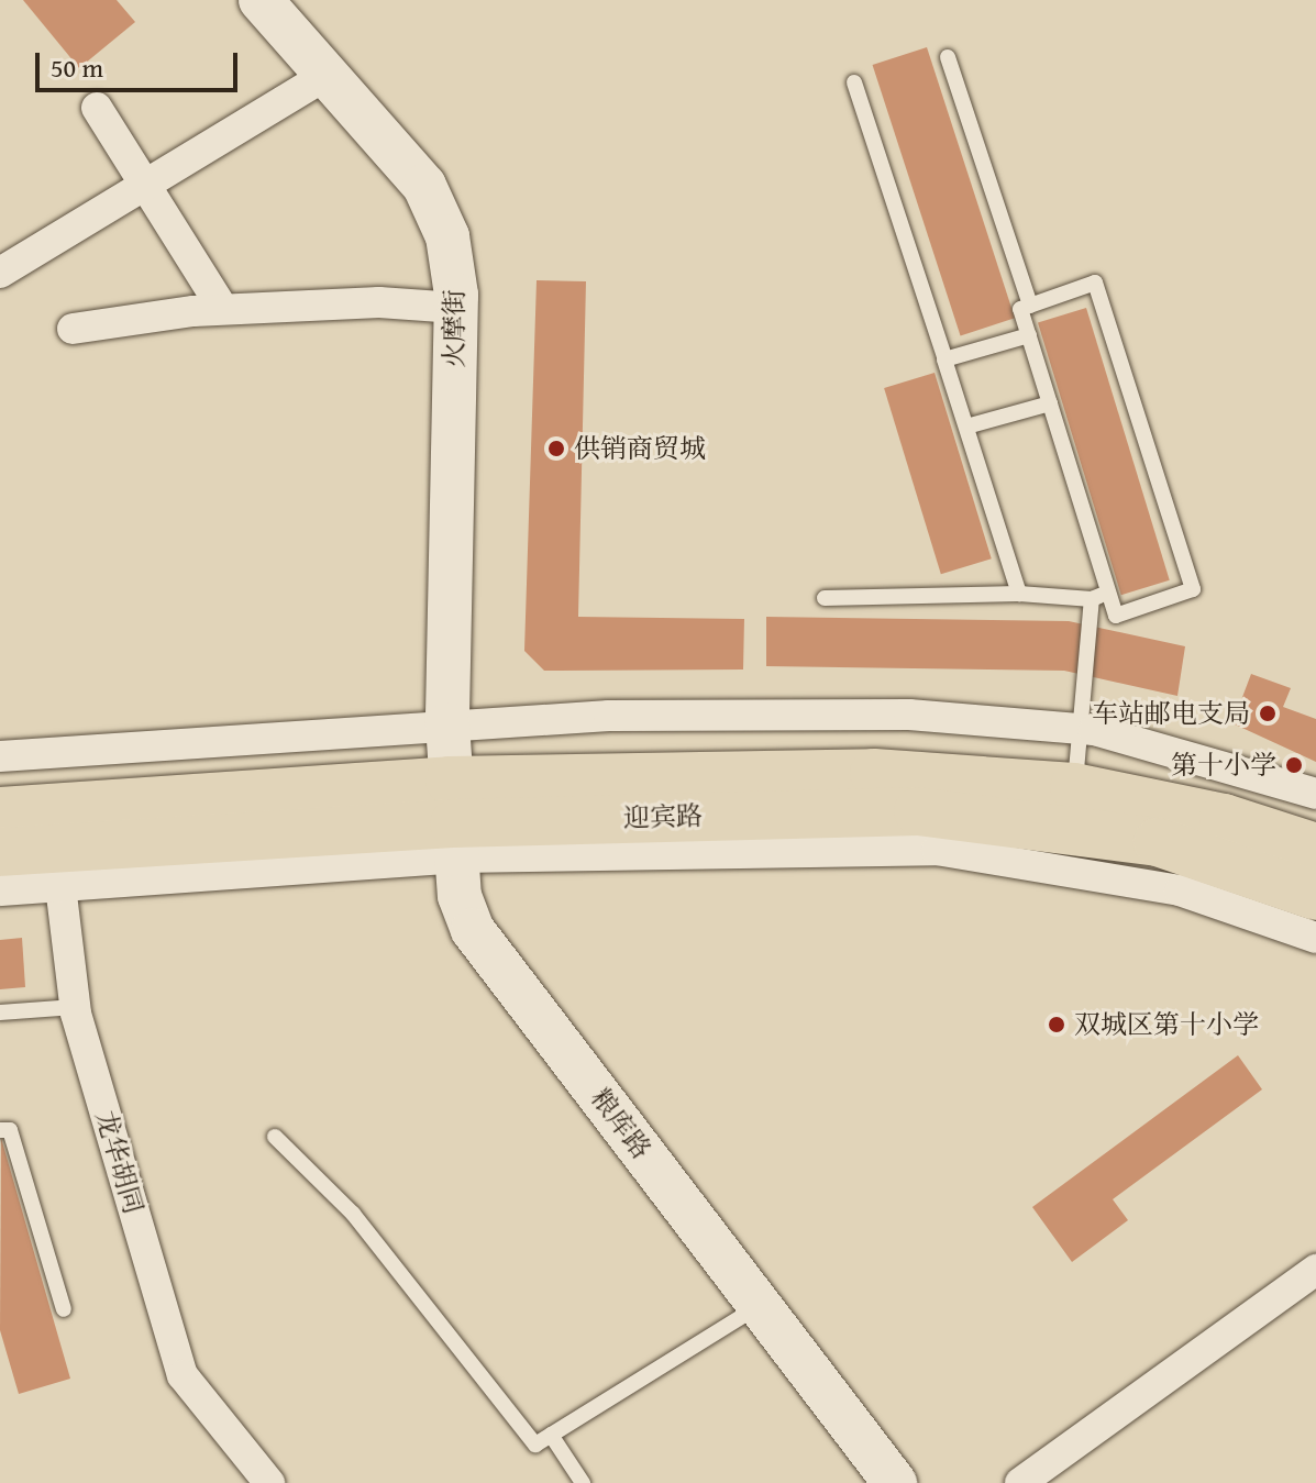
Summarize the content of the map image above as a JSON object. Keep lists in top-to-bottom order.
{
  "streets": {
    "main road": ["迎宾路"],
    "street": ["火摩街", "粮库路", "龙华胡同"]
  },
  "crossings": [
    ["火摩街", "粮库路"],
    ["迎宾路", "粮库路"],
    ["迎宾路", "龙华胡同"]
  ],
  "places": [
    "供销商贸城",
    "车站邮电支局",
    "第十小学",
    "双城区第十小学"
  ],
  "scale_bar": "50 m"
}
